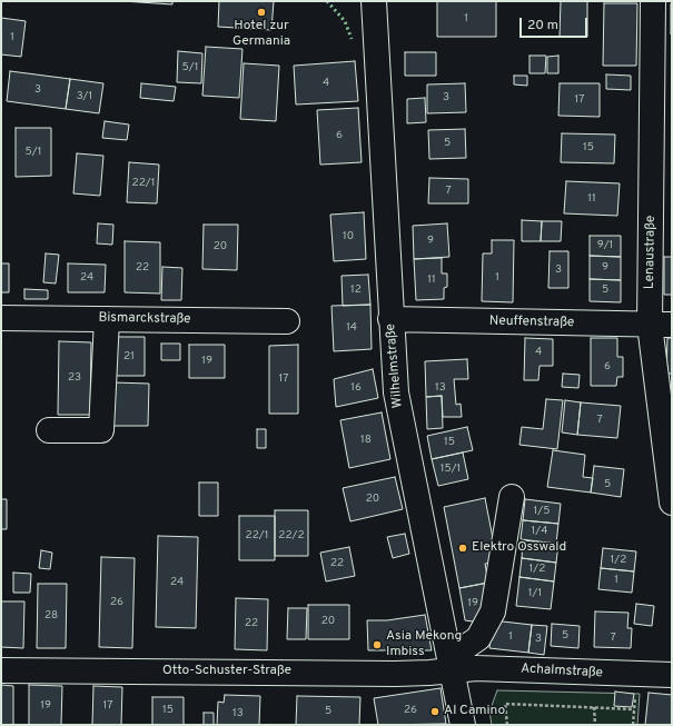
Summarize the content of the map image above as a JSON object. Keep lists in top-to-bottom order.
{
  "streets": {
    "street": [
      "Lenaustraße",
      "Bismarckstraße",
      "Neuffenstraße",
      "Wilhelmstraße",
      "Otto-Schuster-Straße",
      "Achalmstraße"
    ]
  },
  "crossings": [
    ["Lenaustraße", "Neuffenstraße"],
    ["Neuffenstraße", "Wilhelmstraße"],
    ["Wilhelmstraße", "Otto-Schuster-Straße"],
    ["Wilhelmstraße", "Achalmstraße"],
    ["Otto-Schuster-Straße", "Achalmstraße"]
  ],
  "places": [
    "Hotel zur Germania",
    "Elektro Osswald",
    "Asia Mekong Imbiss",
    "Al Camino"
  ],
  "house_numbers": [
    "1",
    "1",
    "5/1",
    "4",
    "3",
    "3/1",
    "3",
    "17",
    "6",
    "5",
    "15",
    "5/1",
    "22/1",
    "7",
    "11",
    "10",
    "9",
    "9/1",
    "20",
    "22",
    "9",
    "3",
    "24",
    "1",
    "11",
    "12",
    "5",
    "14",
    "4",
    "21",
    "19",
    "6",
    "23",
    "17",
    "16",
    "13",
    "7",
    "18",
    "15",
    "15/1",
    "5",
    "20",
    "1/5",
    "1/4",
    "22/1",
    "22/2",
    "1/2",
    "22",
    "1/2",
    "1",
    "24",
    "1/1",
    "26",
    "19",
    "28",
    "20",
    "22",
    "5",
    "1",
    "7",
    "3",
    "19",
    "17",
    "15",
    "26",
    "5",
    "13"
  ],
  "scale_bar": "20 m"
}
